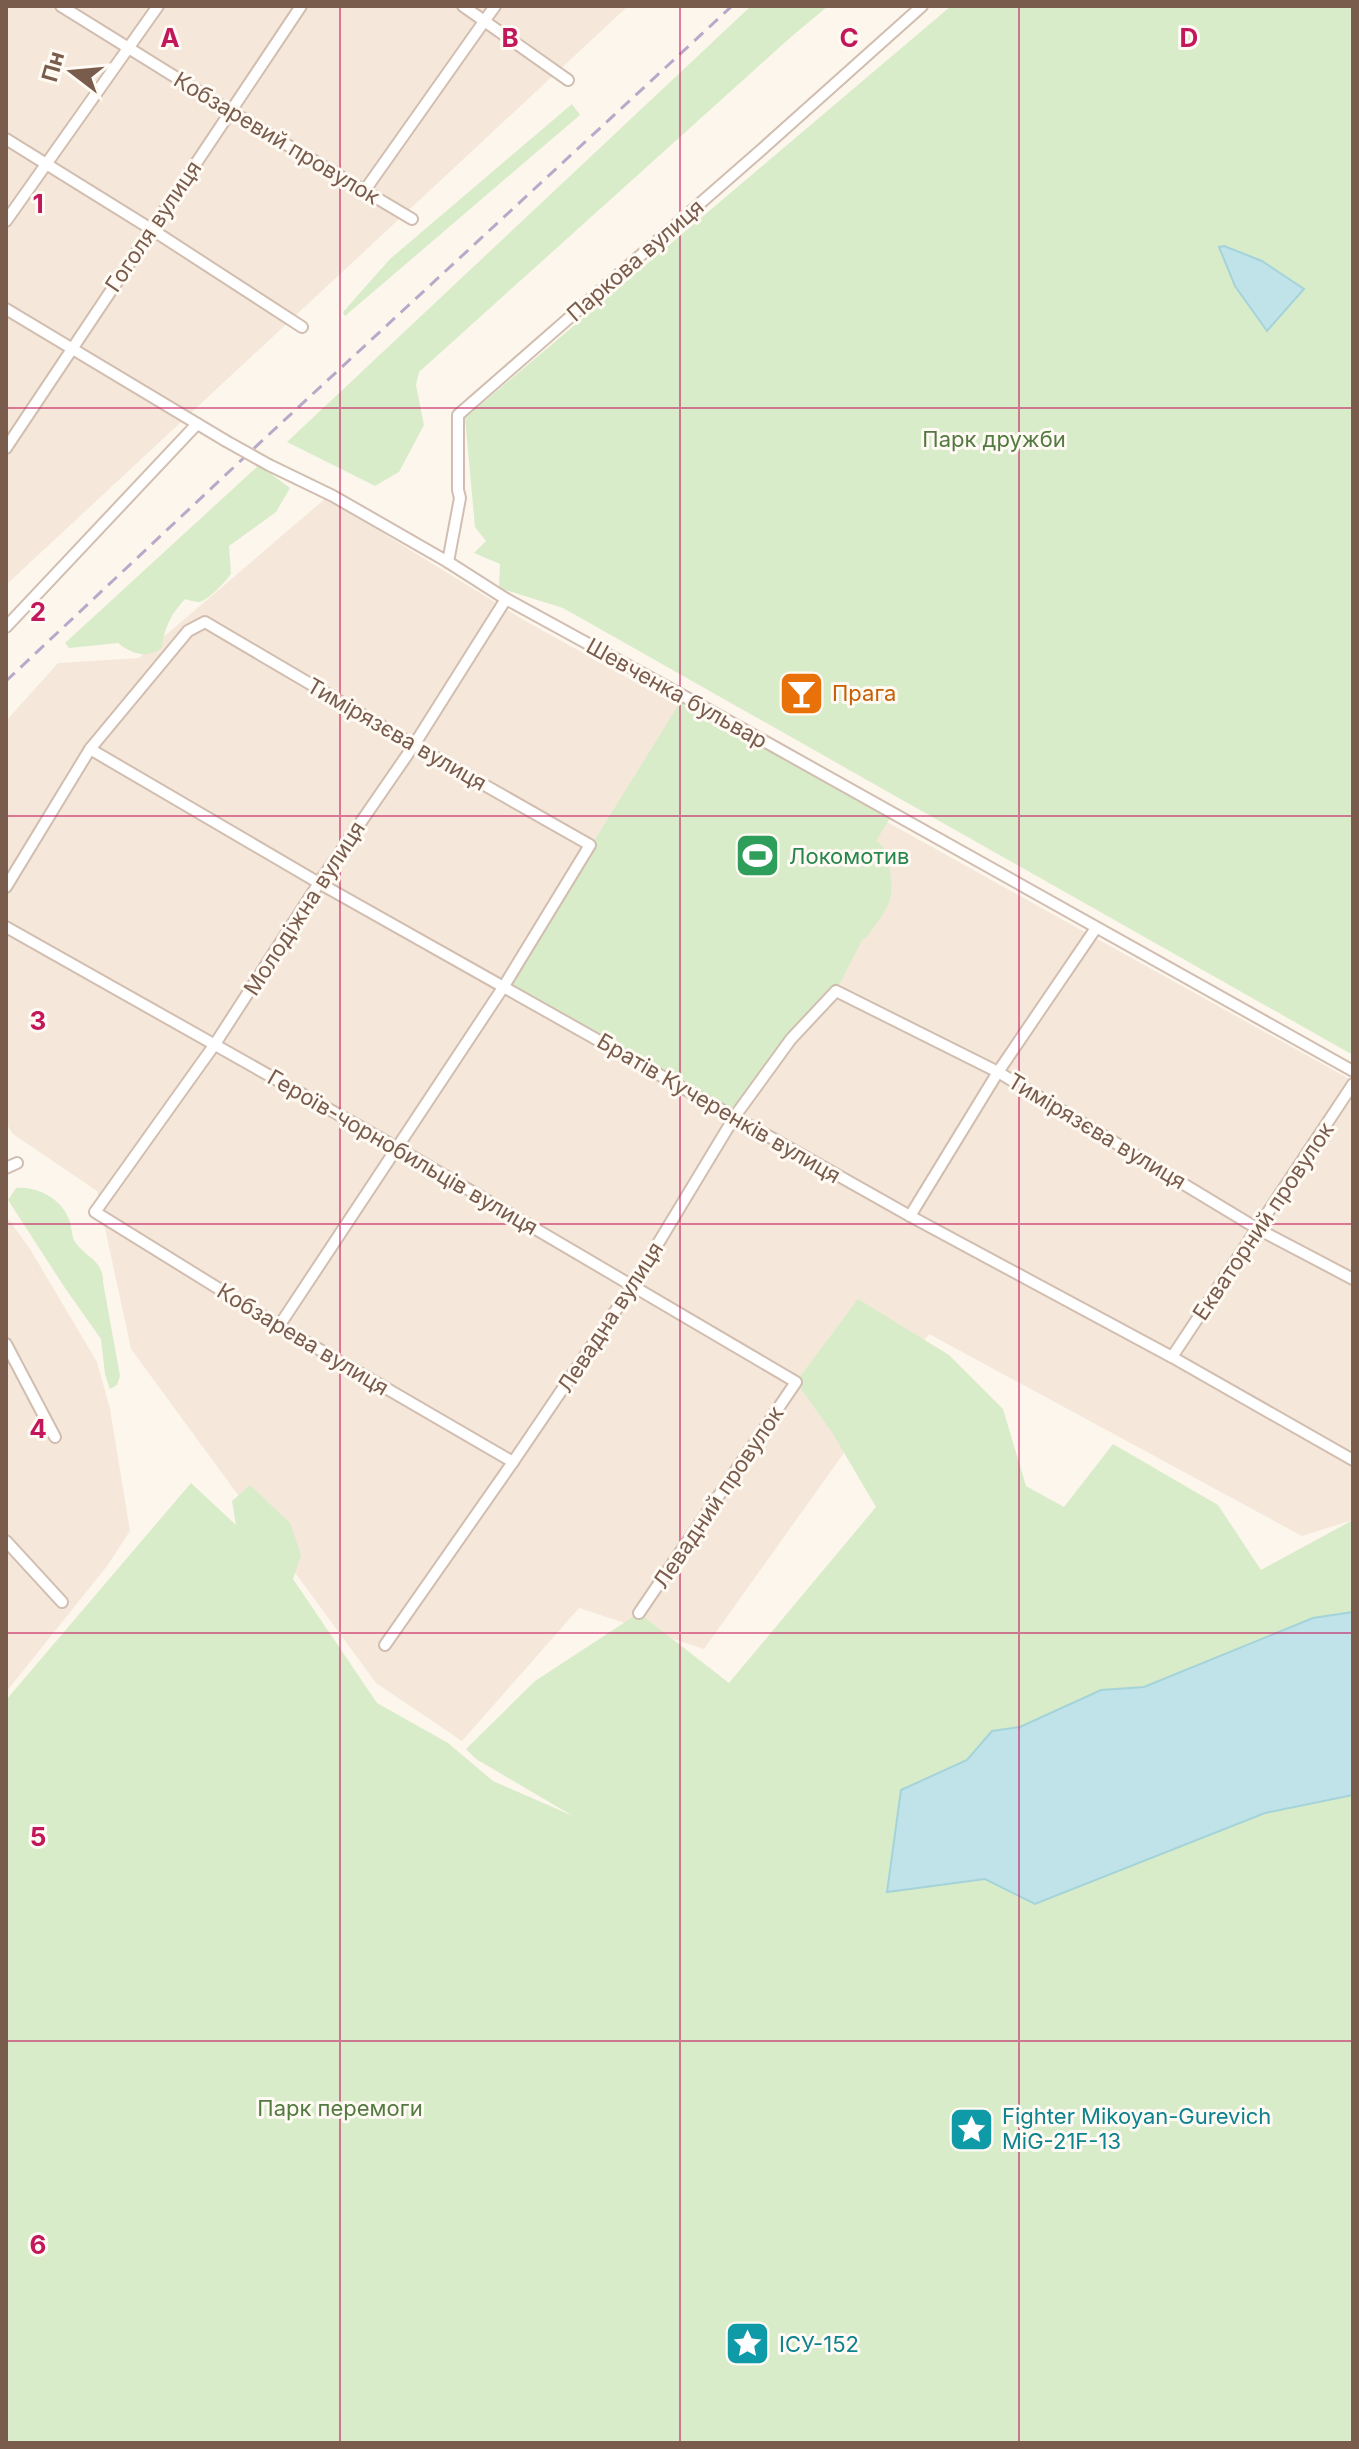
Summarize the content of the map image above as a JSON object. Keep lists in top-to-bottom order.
{
  "streets": {
    "street": [
      "Кобзаревий провулок",
      "Гоголя вулиця",
      "Паркова вулиця",
      "Шевченка бульвар",
      "Тимірязєва вулиця",
      "Молодіжна вулиця",
      "Братів Кучеренків вулиця",
      "Героїв-чорнобильців вулиця",
      "Екваторний провулок",
      "Левадна вулиця",
      "Кобзарева вулиця",
      "Левадний провулок"
    ]
  },
  "crossings": [
    ["Кобзаревий провулок", "Гоголя вулиця"],
    ["Гоголя вулиця", "Шевченка бульвар"],
    ["Паркова вулиця", "Шевченка бульвар"],
    ["Шевченка бульвар", "Молодіжна вулиця"],
    ["Тимірязєва вулиця", "Молодіжна вулиця"],
    ["Тимірязєва вулиця", "Братів Кучеренків вулиця"],
    ["Тимірязєва вулиця", "Екваторний провулок"],
    ["Тимірязєва вулиця", "Левадна вулиця"],
    ["Молодіжна вулиця", "Братів Кучеренків вулиця"],
    ["Молодіжна вулиця", "Героїв-чорнобильців вулиця"],
    ["Молодіжна вулиця", "Кобзарева вулиця"],
    ["Братів Кучеренків вулиця", "Екваторний провулок"],
    ["Братів Кучеренків вулиця", "Левадна вулиця"],
    ["Героїв-чорнобильців вулиця", "Левадна вулиця"],
    ["Героїв-чорнобильців вулиця", "Левадний провулок"],
    ["Левадна вулиця", "Кобзарева вулиця"]
  ],
  "parks": ["Парк дружби", "Парк перемоги"],
  "places": {
    "bar": ["Прага"],
    "sports": ["Локомотив"],
    "place": ["Fighter Mikoyan-Gurevich MiG-21F-13", "ІСУ-152"]
  },
  "north": "left",
  "grid": {
    "columns": [
      "A",
      "B",
      "C",
      "D"
    ],
    "rows": [
      "1",
      "2",
      "3",
      "4",
      "5",
      "6"
    ]
  }
}
